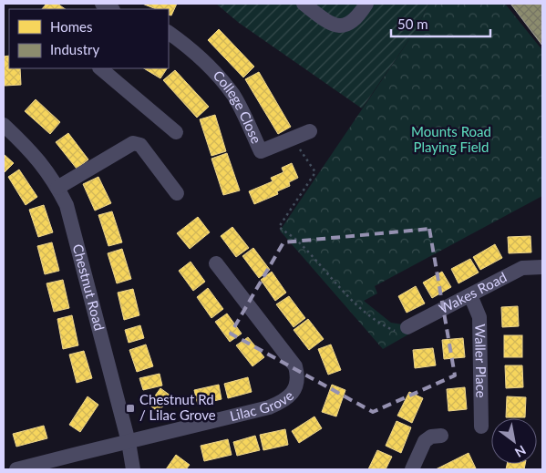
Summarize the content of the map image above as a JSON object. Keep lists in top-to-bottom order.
{
  "streets": {
    "street": [
      "College Close",
      "Chestnut Road",
      "Wakes Road",
      "Waller Place",
      "Lilac Grove"
    ]
  },
  "crossings": [
    ["Chestnut Road", "Lilac Grove"],
    ["Wakes Road", "Waller Place"]
  ],
  "parks": ["Mounts Road Playing Field"],
  "places": {
    "transit": ["Chestnut Rd / Lilac Grove"]
  },
  "legend": ["Homes", "Industry"],
  "scale_bar": "50 m",
  "north": "bottom right"
}
